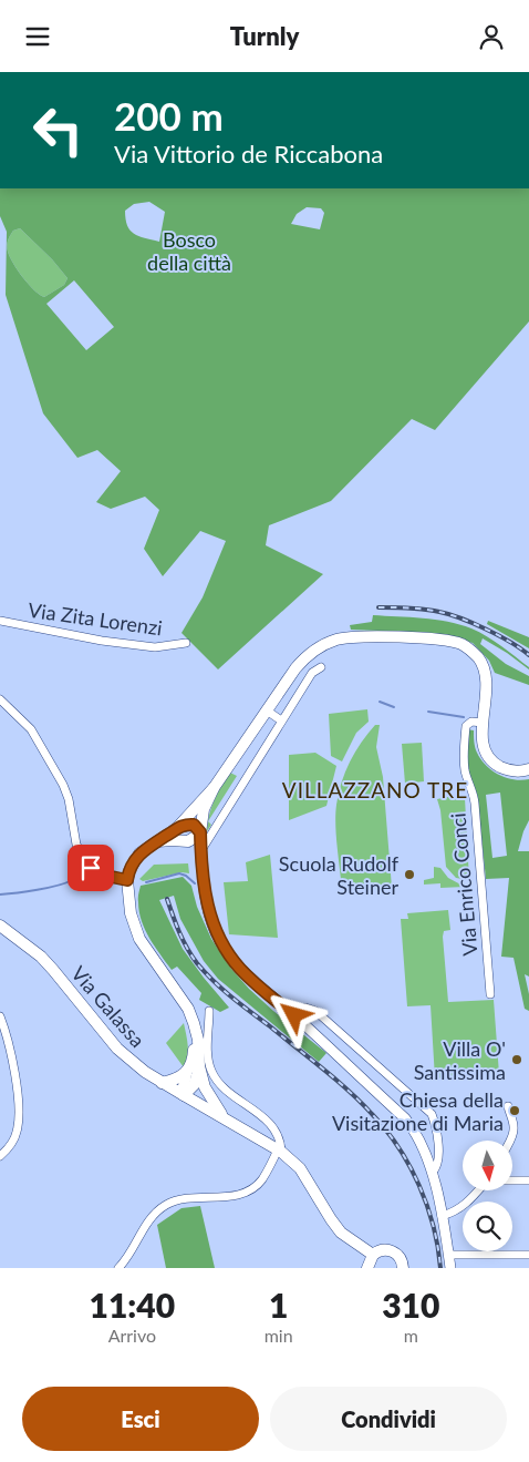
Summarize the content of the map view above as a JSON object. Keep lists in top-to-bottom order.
{
  "streets": {
    "main road": ["Via Galassa"],
    "street": ["Via Zita Lorenzi", "Via Enrico Conci"]
  },
  "districts": ["VILLAZZANO TRE"],
  "parks": ["Bosco della città"],
  "places": ["Scuola Rudolf Steiner", "Villa O' Santissima", "Chiesa della Visitazione di Maria"],
  "north": "bottom",
  "page": {
    "header": "Turnly",
    "turn": ["200 m", "Via Vittorio de Riccabona"],
    "eta": [
      "11:40",
      "Arrivo",
      "1",
      "min",
      "310",
      "m"
    ],
    "buttons": ["Esci", "Condividi"]
  }
}
